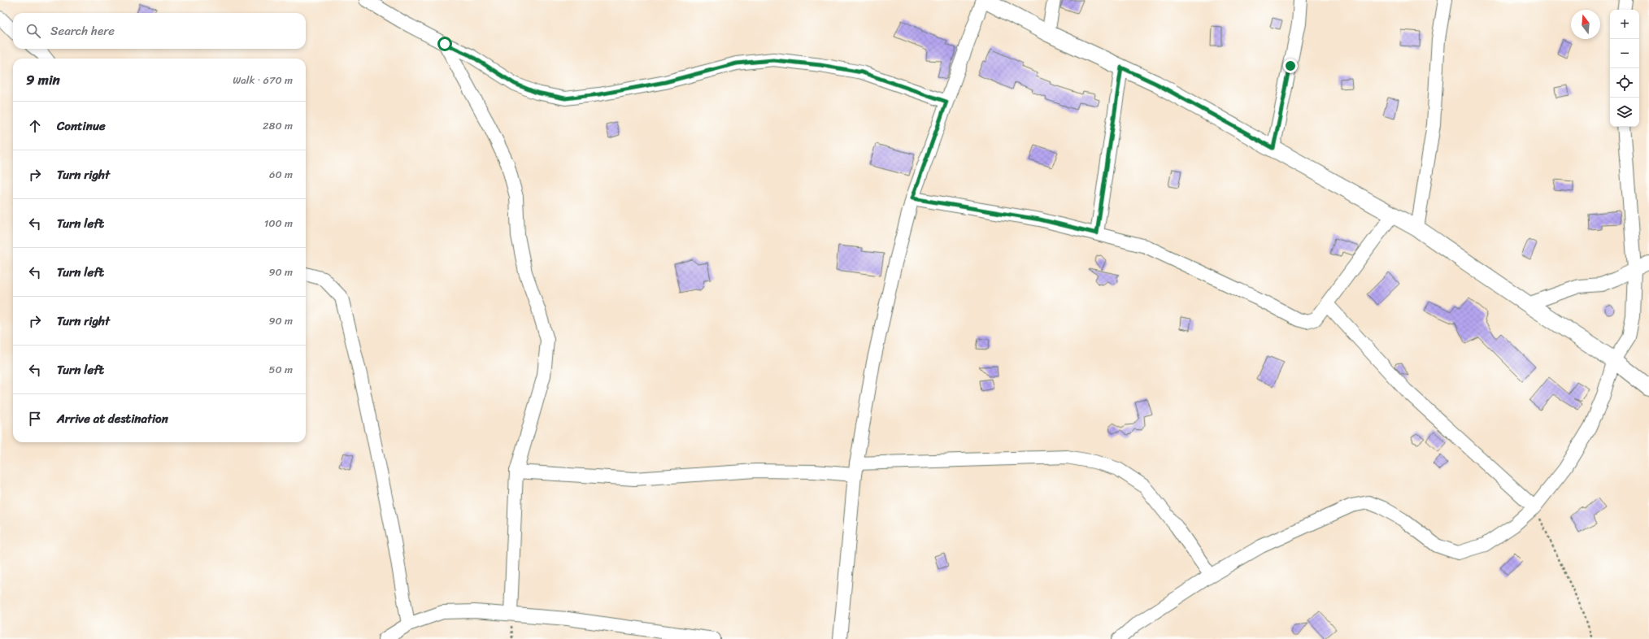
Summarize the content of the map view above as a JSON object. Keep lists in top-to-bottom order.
{
  "north": "top",
  "page": {
    "map_buttons": ["+", "−"],
    "search": "Search here",
    "heading": ["9 min", "Walk · 670 m"],
    "list": [
      ["Continue", "280 m"],
      ["Turn right", "60 m"],
      ["Turn left", "100 m"],
      ["Turn left", "90 m"],
      ["Turn right", "90 m"],
      ["Turn left", "50 m"],
      "Arrive at destination"
    ]
  }
}
